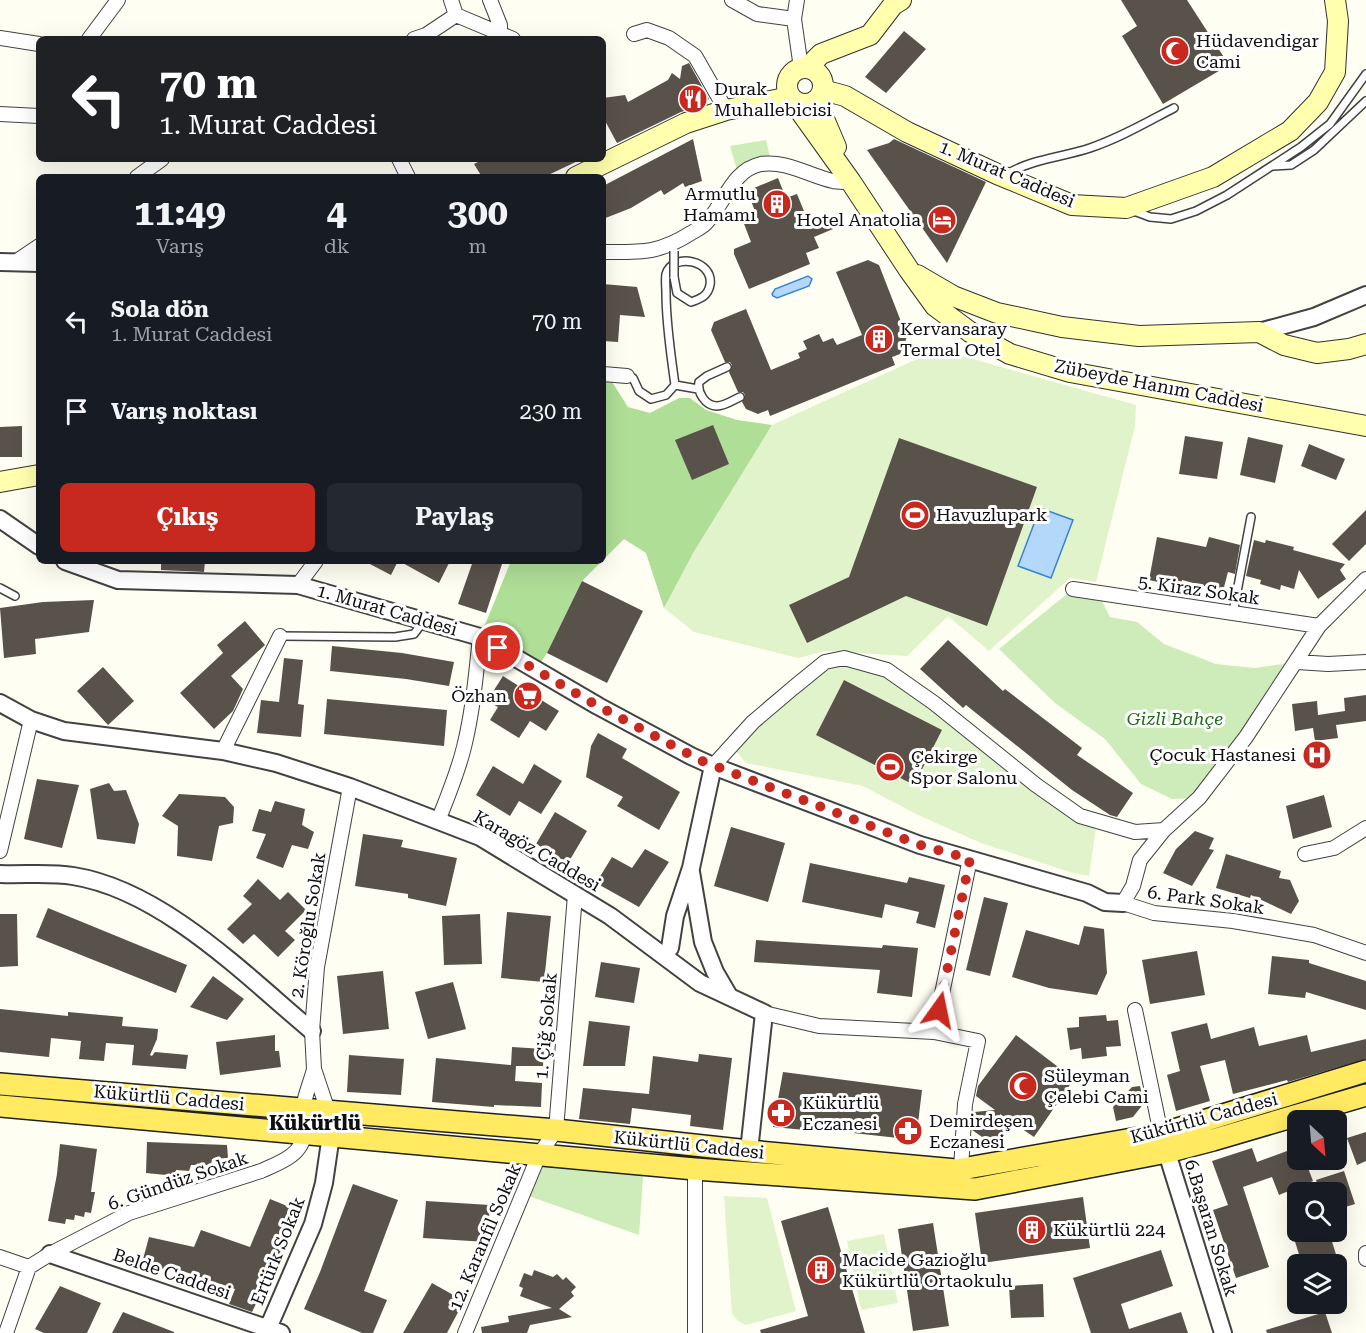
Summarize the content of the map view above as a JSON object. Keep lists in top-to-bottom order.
{
  "streets": {
    "main road": ["1. Murat Caddesi", "Zübeyde Hanım Caddesi", "Kükürtlü Caddesi"],
    "street": [
      "5. Kiraz Sokak",
      "Karagöz Caddesi",
      "6. Park Sokak",
      "2. Köroğlu Sokak",
      "1. Çiğ Sokak",
      "6. Gündüz Sokak",
      "6.Başaran Sokak",
      "12. Karanfil Sokak",
      "Ertürk Sokak",
      "Belde Caddesi"
    ]
  },
  "crossings": [
    ["1. Murat Caddesi", "6. Park Sokak"],
    ["5. Kiraz Sokak", "6. Park Sokak"],
    ["Karagöz Caddesi", "2. Köroğlu Sokak"],
    ["Karagöz Caddesi", "1. Çiğ Sokak"],
    ["Karagöz Caddesi", "Kükürtlü Caddesi"],
    ["2. Köroğlu Sokak", "Kükürtlü Caddesi"],
    ["2. Köroğlu Sokak", "Ertürk Sokak"],
    ["1. Çiğ Sokak", "Kükürtlü Caddesi"],
    ["Kükürtlü Caddesi", "6. Gündüz Sokak"],
    ["Kükürtlü Caddesi", "6.Başaran Sokak"],
    ["Kükürtlü Caddesi", "12. Karanfil Sokak"],
    ["Kükürtlü Caddesi", "Ertürk Sokak"],
    ["6. Gündüz Sokak", "Belde Caddesi"],
    ["Ertürk Sokak", "Belde Caddesi"]
  ],
  "districts": ["Kükürtlü"],
  "parks": ["Gizli Bahçe"],
  "places": {
    "mosque": ["Hüdavendigar Cami", "Süleyman Çelebi Cami"],
    "restaurant": ["Durak Muhallebicisi"],
    "building": [
      "Armutlu Hamamı",
      "Kervansaray Termal Otel",
      "Kükürtlü 224",
      "Macide Gazioğlu Kükürtlü Ortaokulu"
    ],
    "hotel": ["Hotel Anatolia"],
    "sports": ["Havuzlupark", "Çekirge Spor Salonu"],
    "supermarket": ["Özhan"],
    "hospital": ["Çocuk Hastanesi"],
    "pharmacy": ["Kükürtlü Eczanesi", "Demirdeşen Eczanesi"]
  },
  "north": "bottom right",
  "page": {
    "turn": ["70 m", "1. Murat Caddesi"],
    "eta": [
      "11:49",
      "Varış",
      "4",
      "dk",
      "300",
      "m"
    ],
    "list": [
      {
        "name": "Sola dön",
        "note": "1. Murat Caddesi",
        "value": "70 m"
      },
      {
        "name": "Varış noktası",
        "value": "230 m"
      }
    ],
    "buttons": ["Çıkış", "Paylaş"]
  }
}
